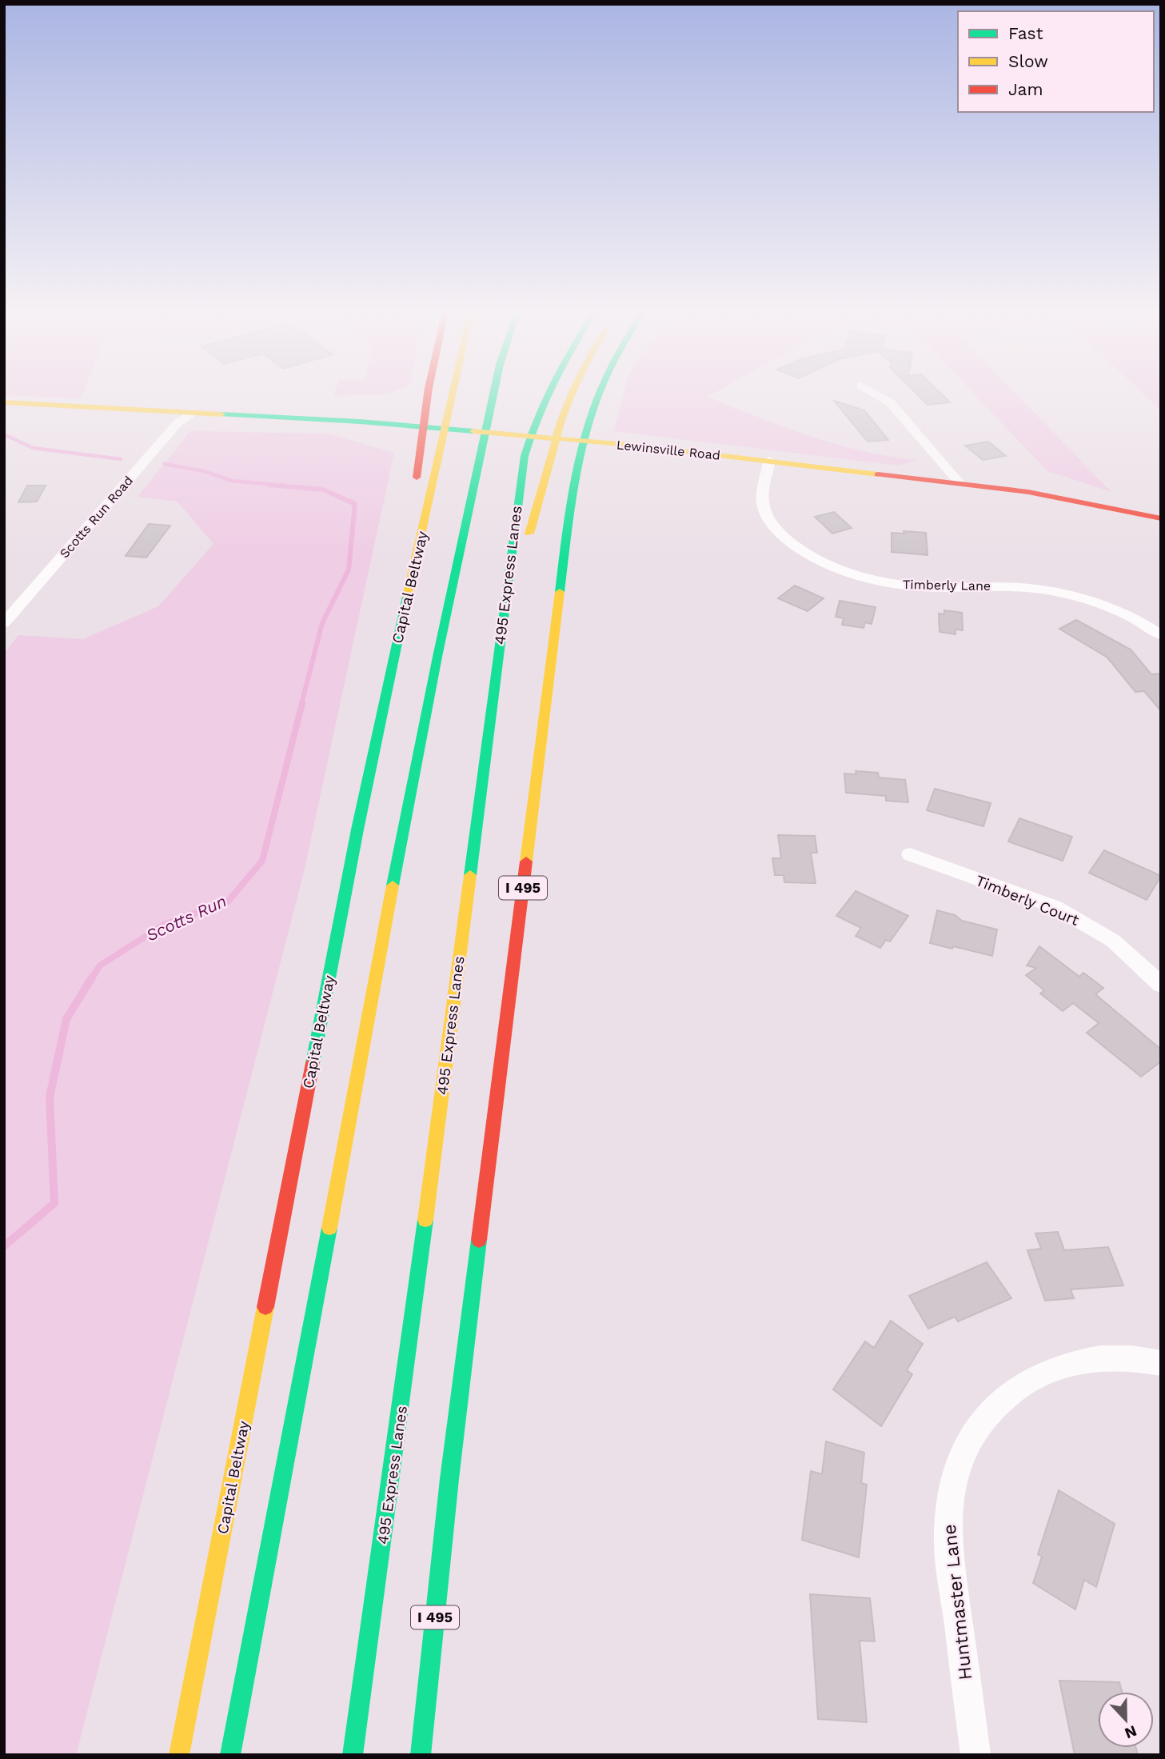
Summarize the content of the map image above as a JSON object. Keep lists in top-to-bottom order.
{
  "streets": {
    "main road": [
      "Lewinsville Road",
      "495 Express Lanes",
      "Capital Beltway",
      "I 495"
    ],
    "street": [
      "Scotts Run Road",
      "Timberly Lane",
      "Timberly Court",
      "Huntmaster Lane"
    ]
  },
  "crossings": [
    ["Lewinsville Road", "Scotts Run Road"],
    ["Lewinsville Road", "Timberly Lane"]
  ],
  "water": ["Scotts Run"],
  "legend": ["Fast", "Slow", "Jam"],
  "north": "bottom"
}
